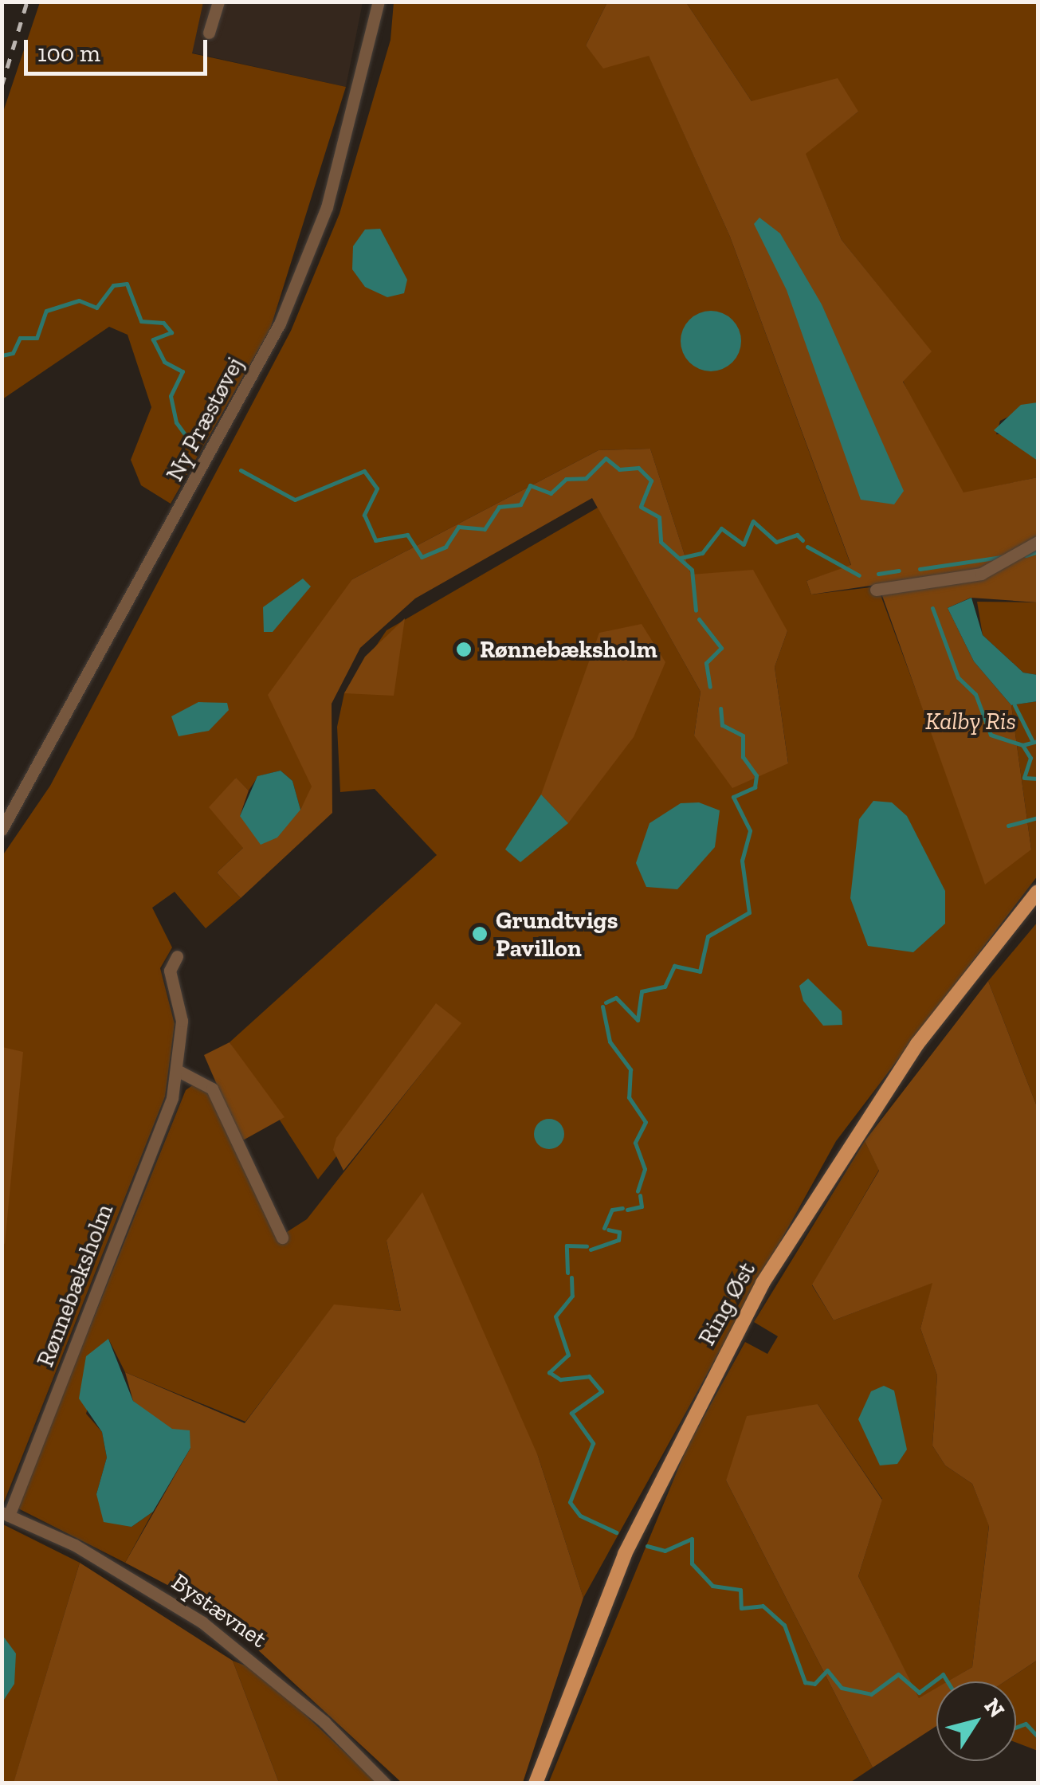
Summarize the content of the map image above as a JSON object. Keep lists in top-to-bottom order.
{
  "streets": {
    "main road": ["Ring Øst"],
    "street": ["Ny Præstøvej", "Rønnebæksholm", "Bystævnet"]
  },
  "crossings": [
    ["Rønnebæksholm", "Bystævnet"]
  ],
  "parks": ["Kalby Ris"],
  "places": ["Rønnebæksholm", "Grundtvigs Pavillon"],
  "scale_bar": "100 m",
  "north": "top right"
}
